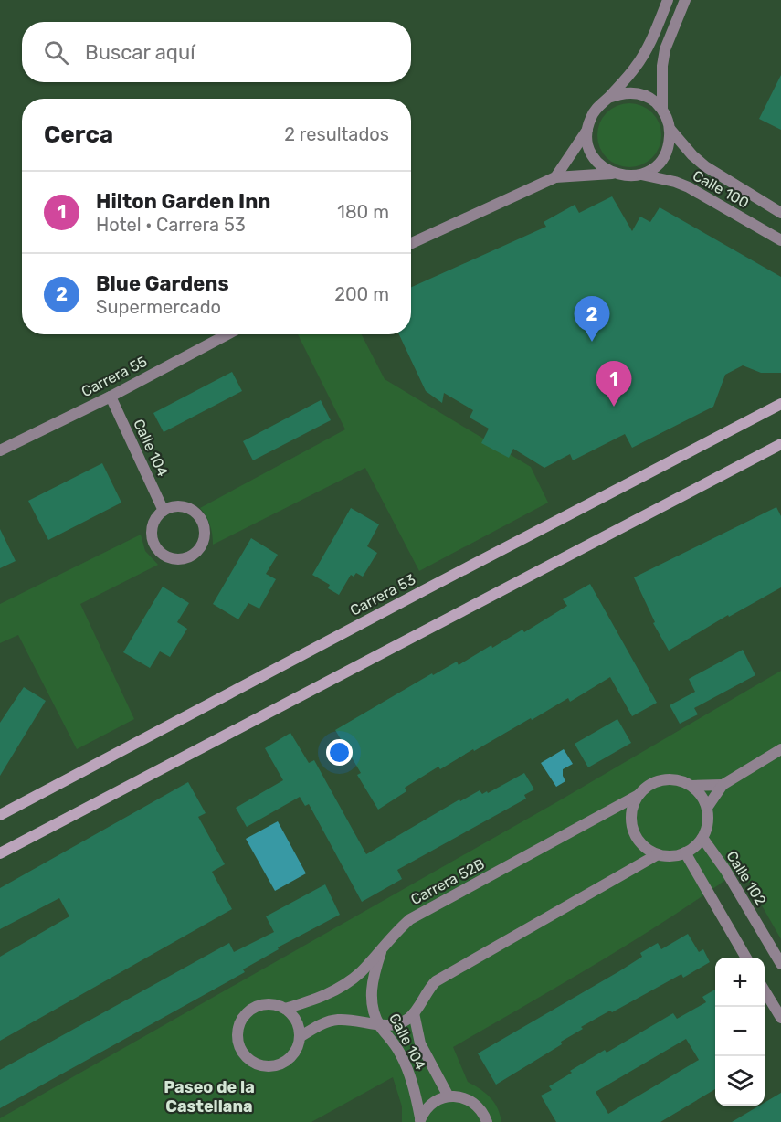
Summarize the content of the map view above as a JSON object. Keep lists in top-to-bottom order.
{
  "streets": {
    "main road": ["Carrera 53"],
    "street": [
      "Calle 100",
      "Carrera 55",
      "Calle 104",
      "Calle 102",
      "Carrera 52B"
    ]
  },
  "crossings": [
    ["Carrera 55", "Calle 104"],
    ["Calle 104", "Carrera 52B"],
    ["Calle 102", "Carrera 52B"]
  ],
  "districts": ["Paseo de la Castellana"],
  "page": {
    "search": "Buscar aquí",
    "heading": ["Cerca", "2 resultados"],
    "list": [
      {
        "mark": "1",
        "name": "Hilton Garden Inn",
        "note": "Hotel · Carrera 53",
        "value": "180 m"
      },
      {
        "mark": "2",
        "name": "Blue Gardens",
        "note": "Supermercado",
        "value": "200 m"
      }
    ],
    "pins": ["2", "1"],
    "map_buttons": ["+", "−"]
  }
}
